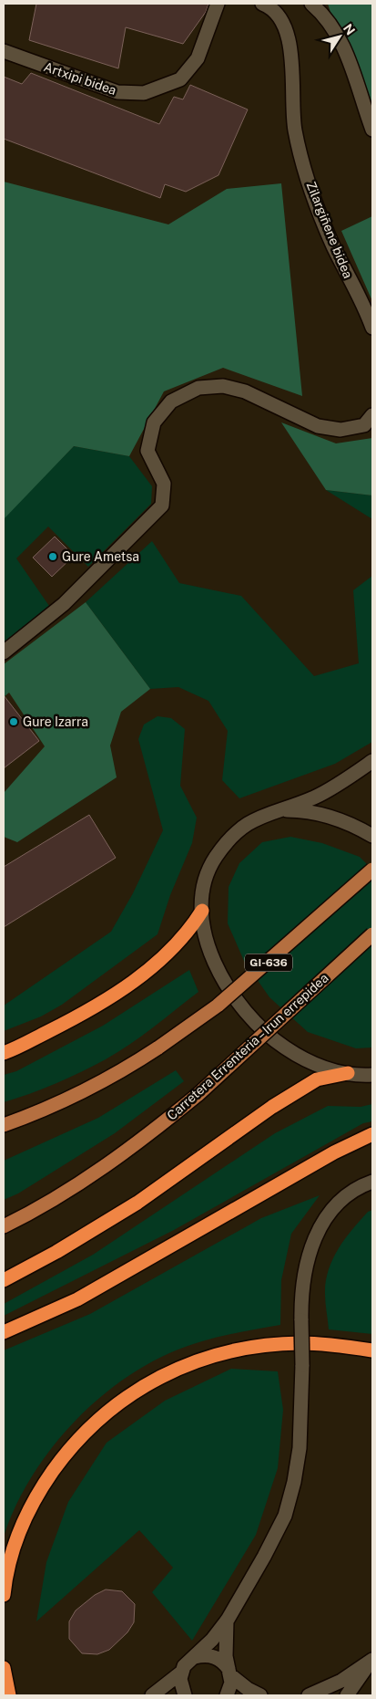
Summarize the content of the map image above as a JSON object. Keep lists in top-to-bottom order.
{
  "streets": {
    "main road": ["GI-636", "Carretera Errenteria – Irun errepidea"],
    "street": ["Artxipi bidea", "Zilargiñene bidea"]
  },
  "places": ["Gure Ametsa", "Gure Izarra"],
  "north": "top right"
}
